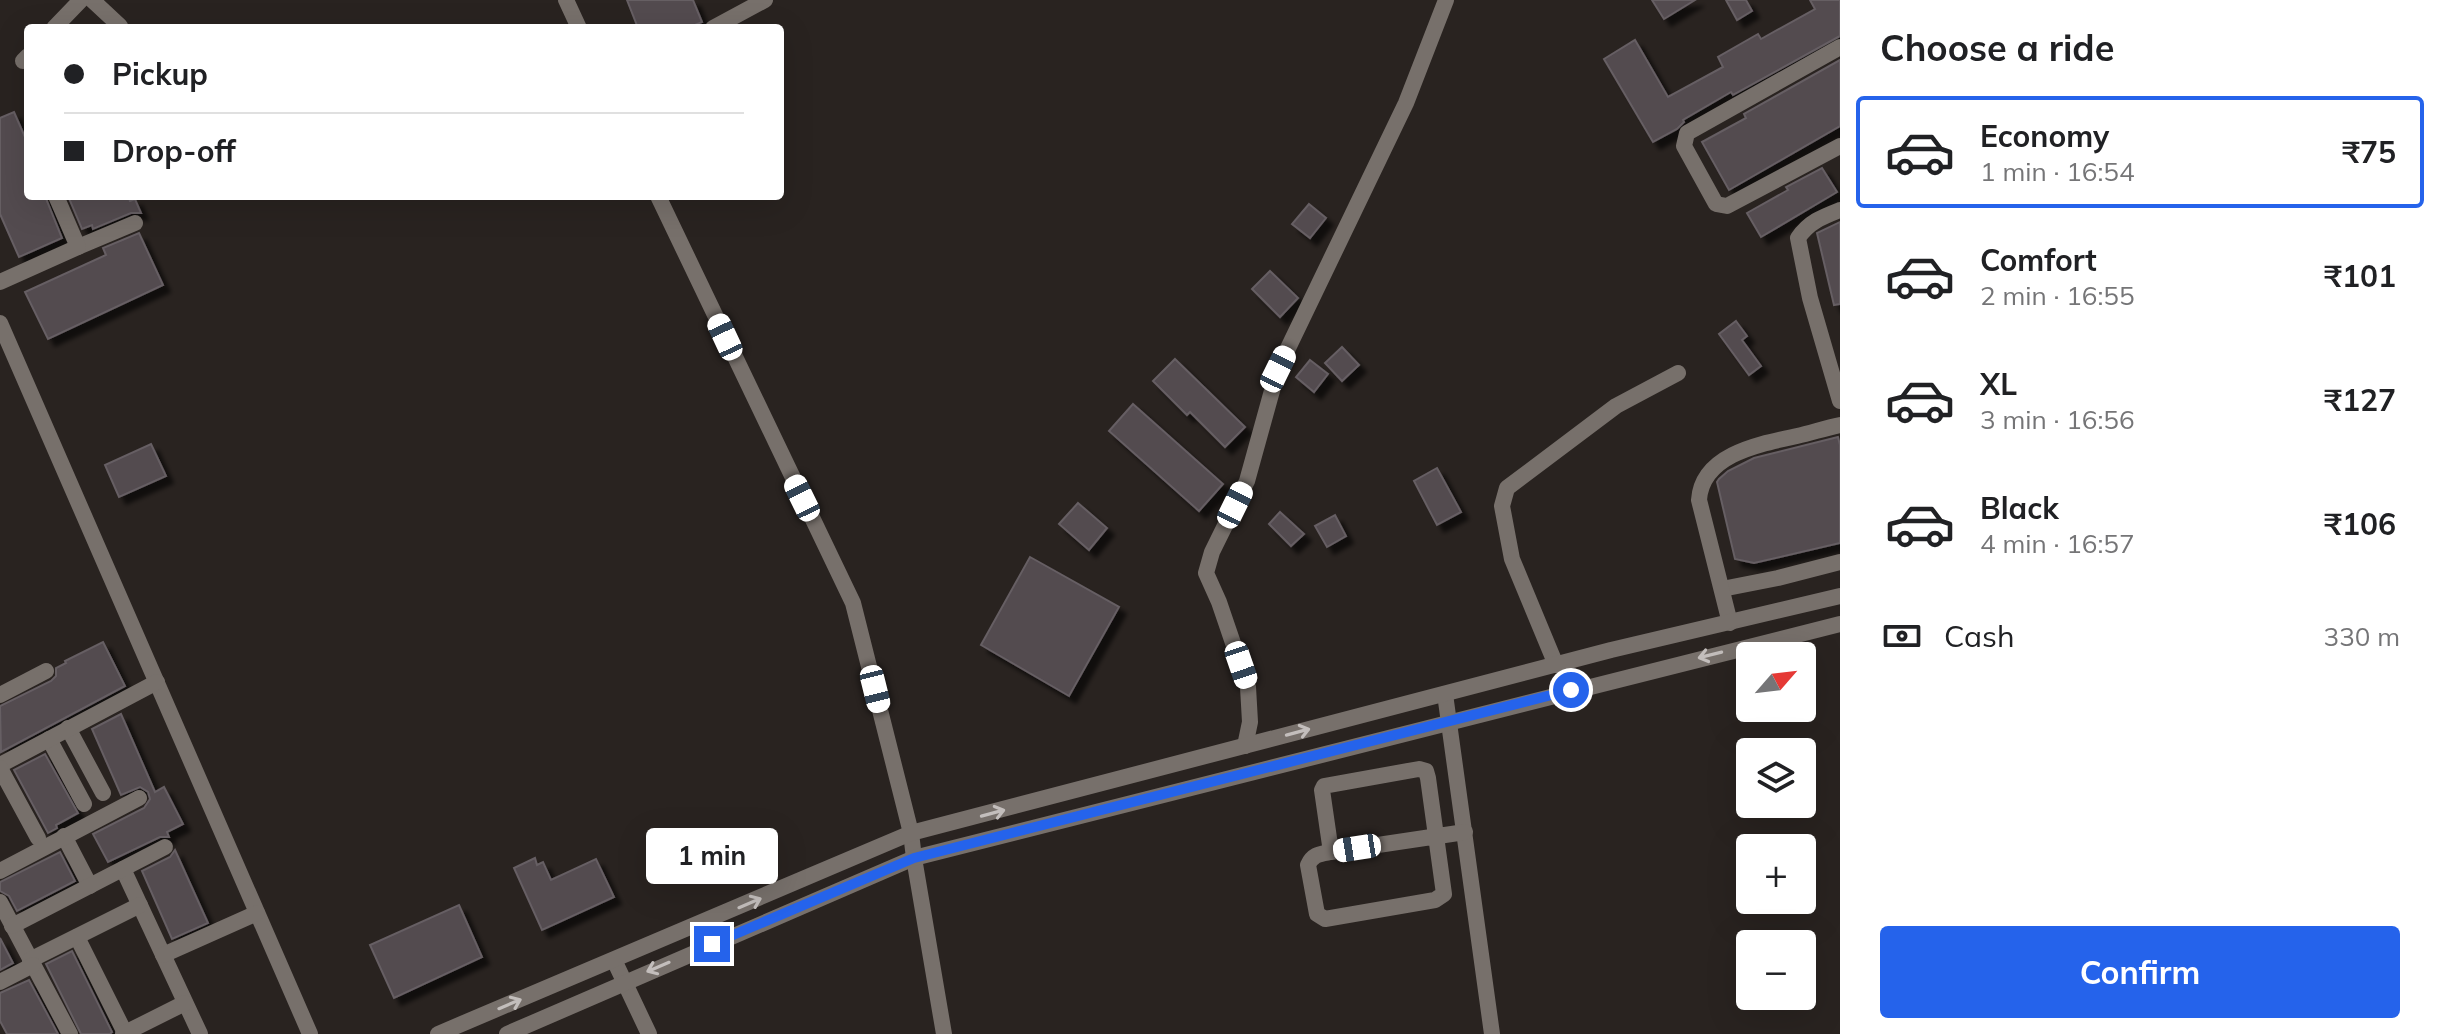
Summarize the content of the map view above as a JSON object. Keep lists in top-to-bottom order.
{
  "north": "top right",
  "page": {
    "heading": "Choose a ride",
    "banner": ["Pickup", "Drop-off"],
    "list": [
      {
        "name": "Economy",
        "note": "1 min · 16:54",
        "value": "₹75"
      },
      {
        "name": "Comfort",
        "note": "2 min · 16:55",
        "value": "₹101"
      },
      {
        "name": "XL",
        "note": "3 min · 16:56",
        "value": "₹127"
      },
      {
        "name": "Black",
        "note": "4 min · 16:57",
        "value": "₹106"
      }
    ],
    "pay": ["Cash", "330 m"],
    "map_buttons": ["+", "−"],
    "bubble": "1 min",
    "buttons": "Confirm"
  }
}
